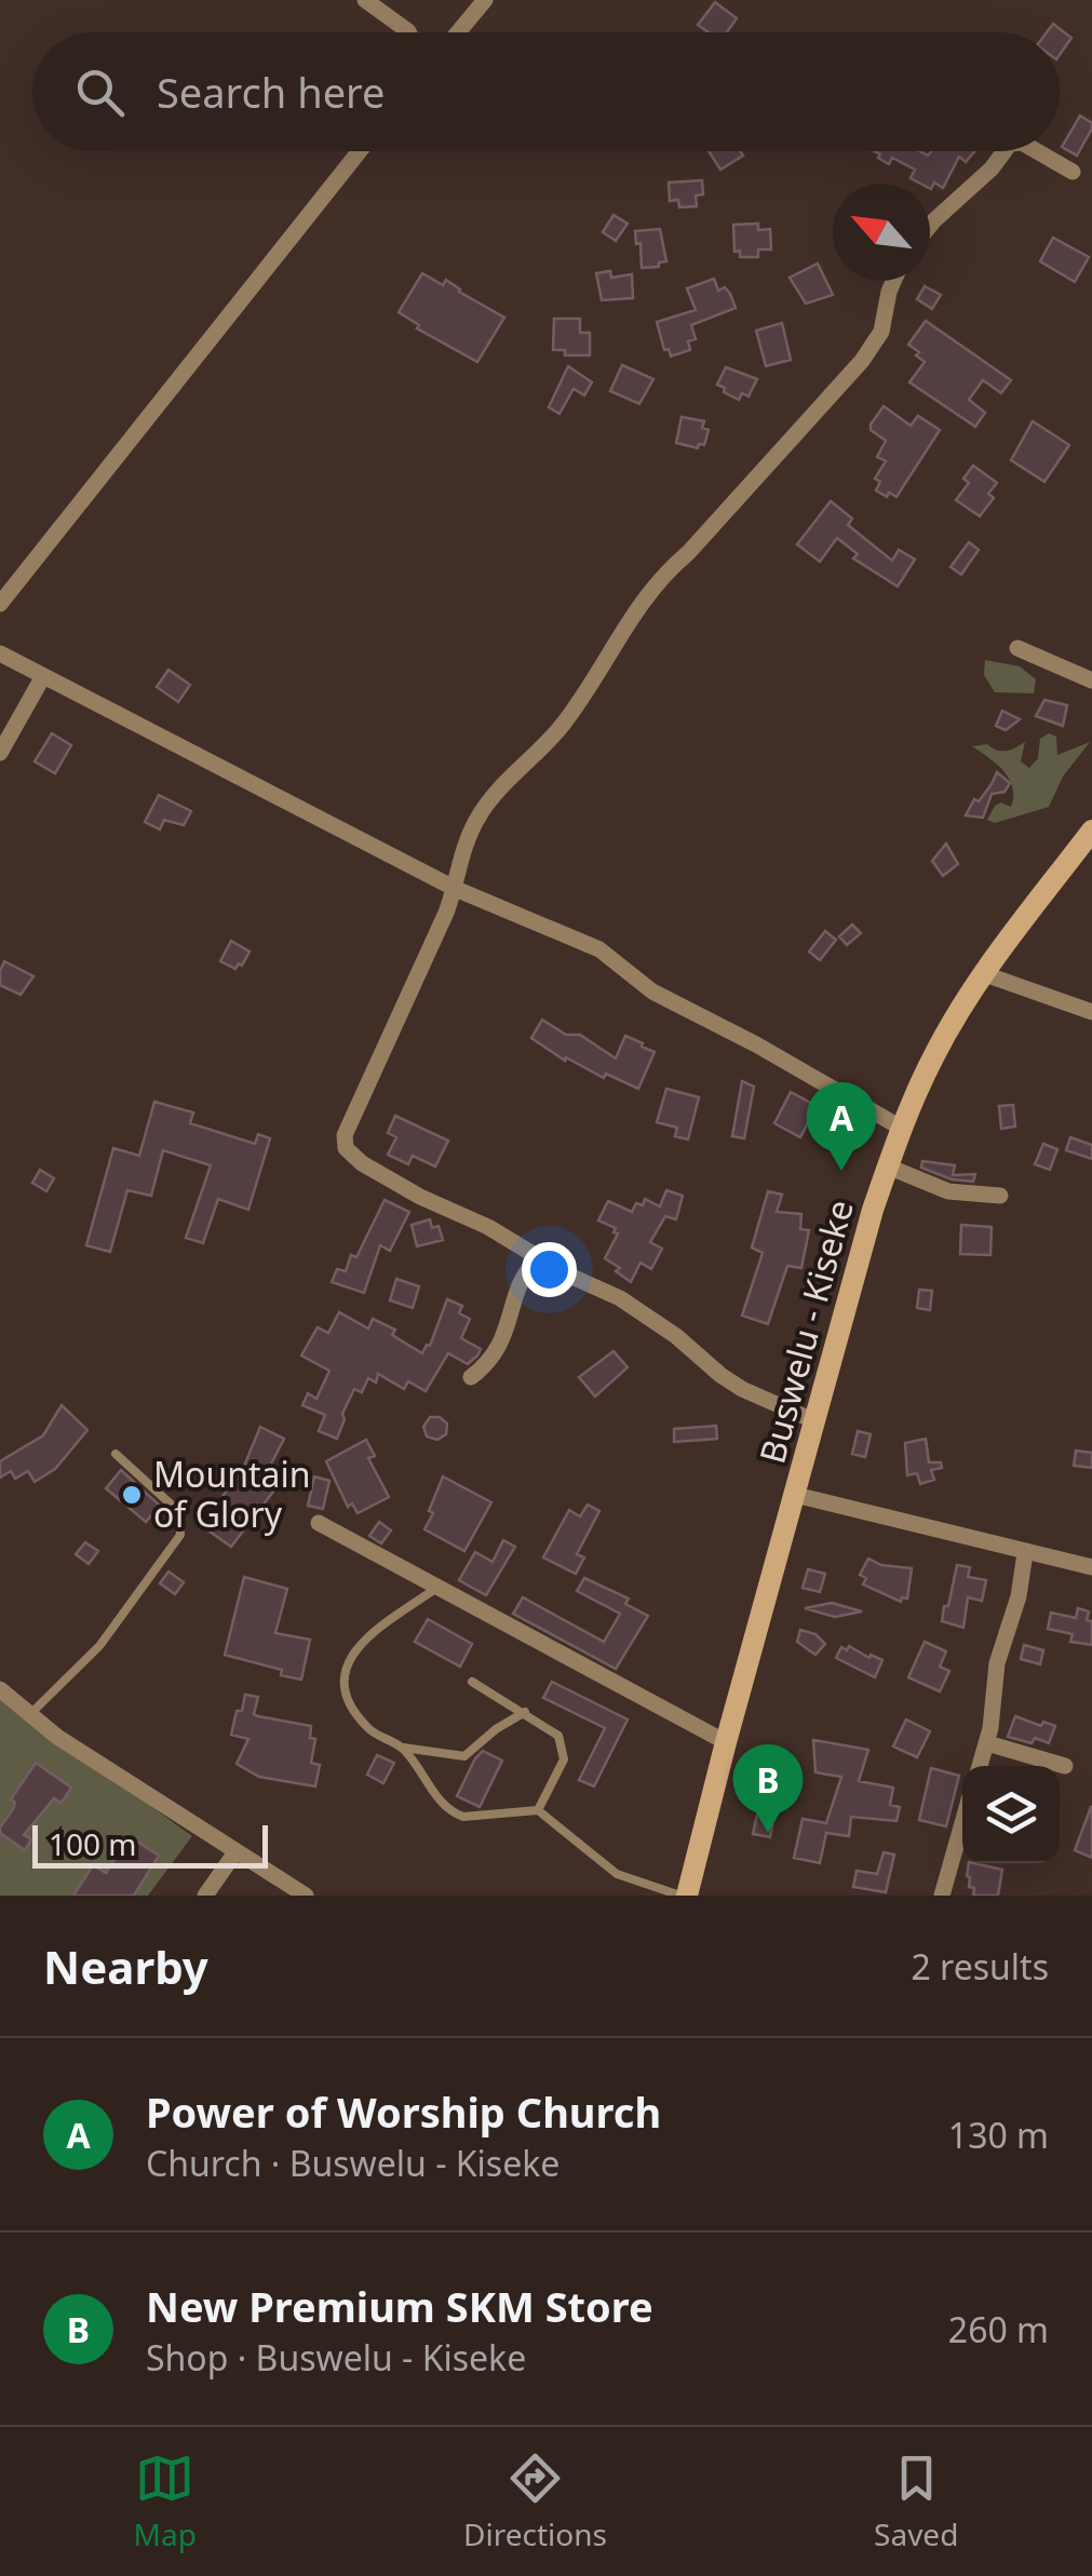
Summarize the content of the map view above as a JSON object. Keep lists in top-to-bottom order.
{
  "streets": {
    "main road": ["Buswelu - Kiseke"]
  },
  "places": ["Mountain of Glory"],
  "scale_bar": "100 m",
  "north": "top left",
  "page": {
    "search": "Search here",
    "pins": ["A", "B"],
    "scale": "100 m",
    "heading": ["Nearby", "2 results"],
    "list": [
      {
        "mark": "A",
        "name": "Power of Worship Church",
        "note": "Church · Buswelu - Kiseke",
        "value": "130 m"
      },
      {
        "mark": "B",
        "name": "New Premium SKM Store",
        "note": "Shop · Buswelu - Kiseke",
        "value": "260 m"
      }
    ],
    "nav": ["Map", "Directions", "Saved"]
  }
}
